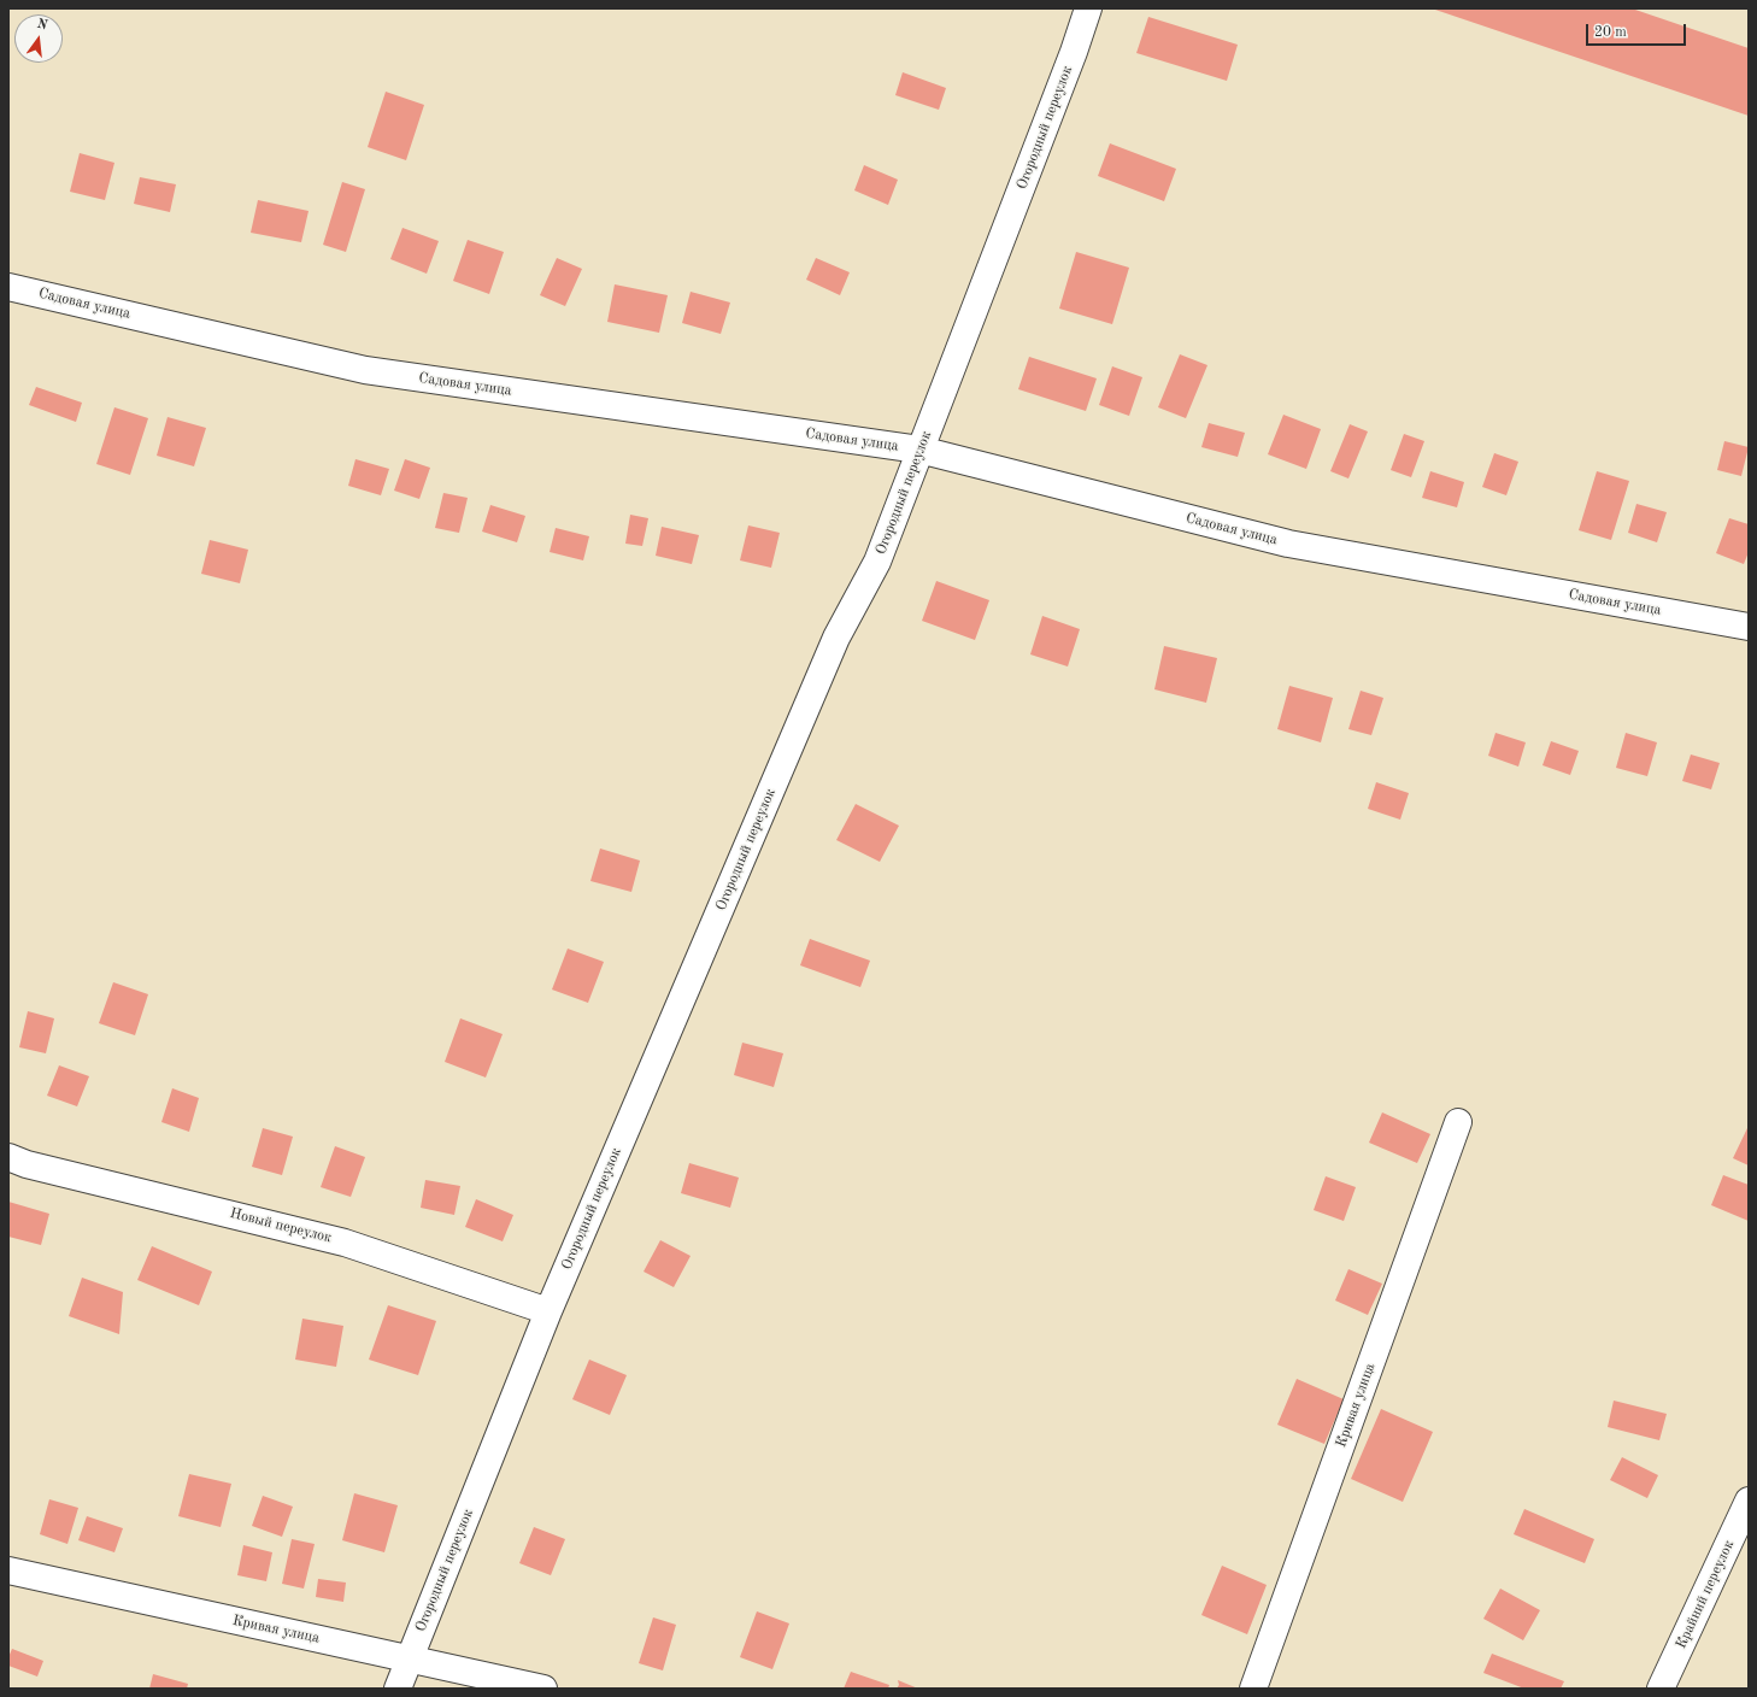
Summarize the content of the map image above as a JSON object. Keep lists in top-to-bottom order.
{
  "streets": {
    "street": [
      "Огородный переулок",
      "Садовая улица",
      "Новый переулок",
      "Кривая улица",
      "Крайний переулок"
    ]
  },
  "crossings": [
    ["Огородный переулок", "Садовая улица"],
    ["Огородный переулок", "Новый переулок"],
    ["Огородный переулок", "Кривая улица"]
  ],
  "scale_bar": "20 m",
  "north": "top"
}
